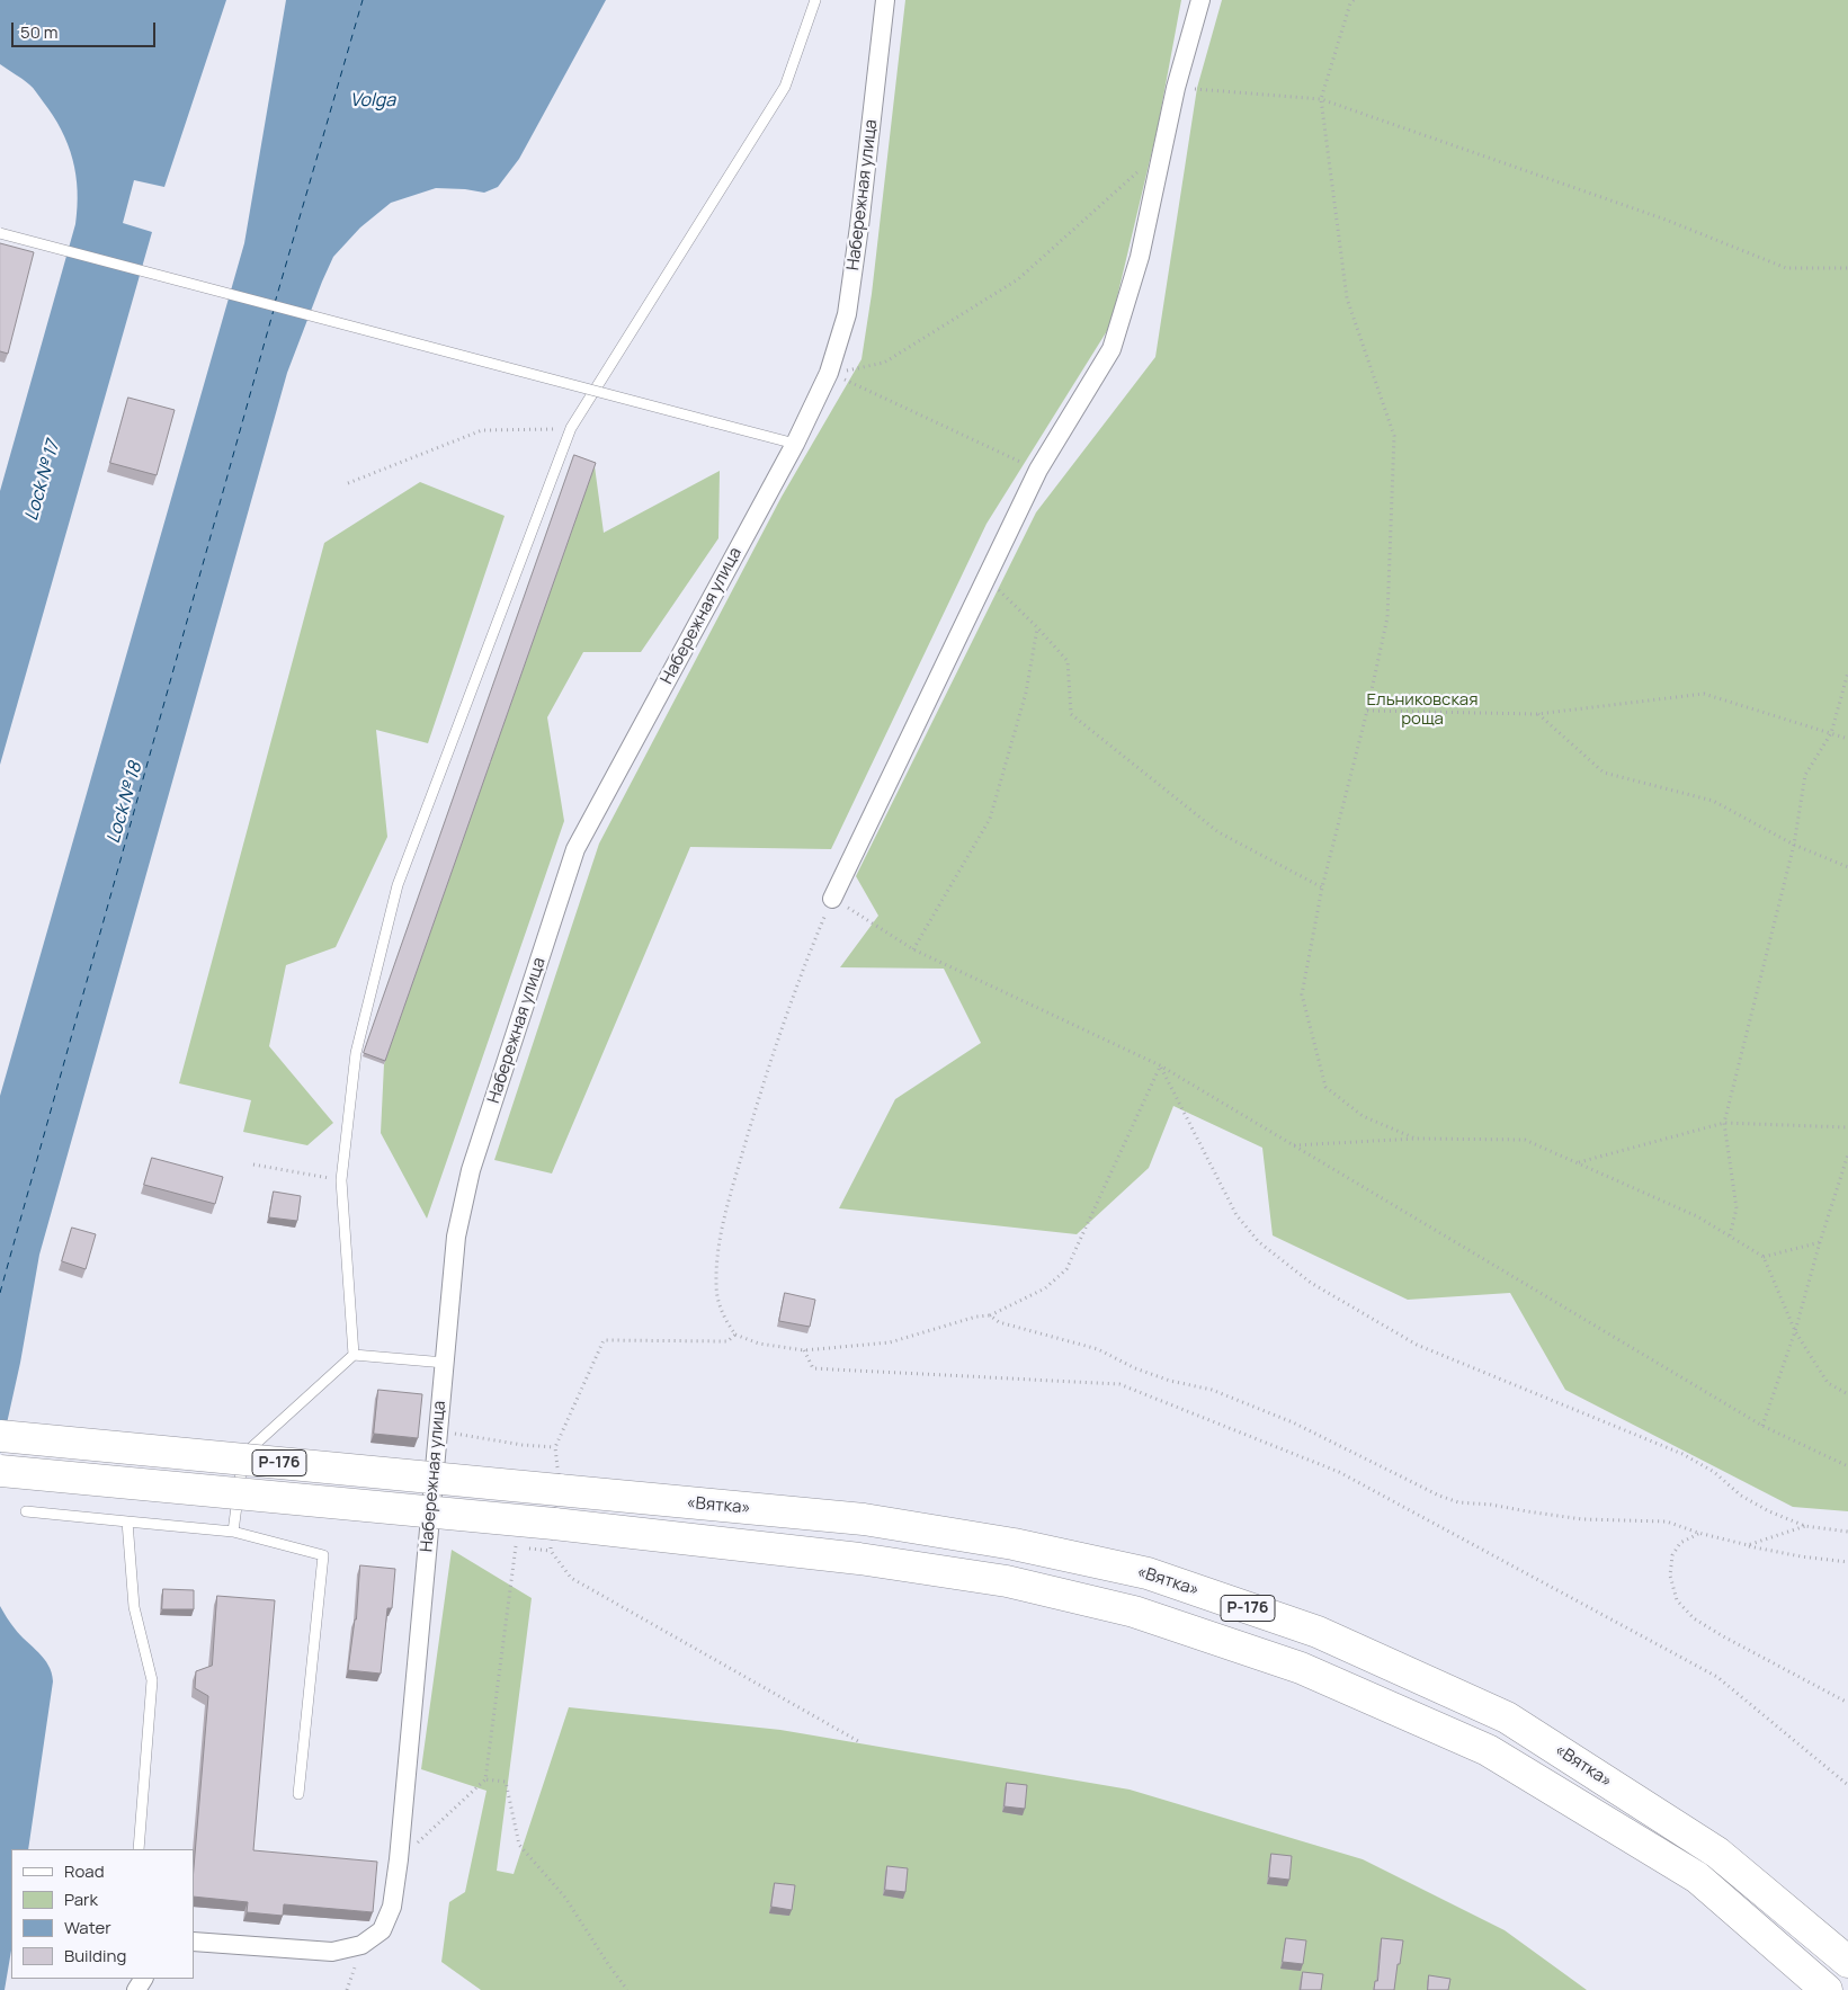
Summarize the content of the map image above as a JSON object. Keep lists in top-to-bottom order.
{
  "streets": {
    "highway": ["Р-176", "«Вятка»"],
    "street": ["Набережная улица"]
  },
  "crossings": [
    ["Р-176", "«Вятка»"]
  ],
  "water": ["Volga", "Lock № 17", "Lock № 18"],
  "parks": ["Ельниковская роща"],
  "legend": [
    "Road",
    "Park",
    "Water",
    "Building"
  ],
  "scale_bar": "50 m"
}
